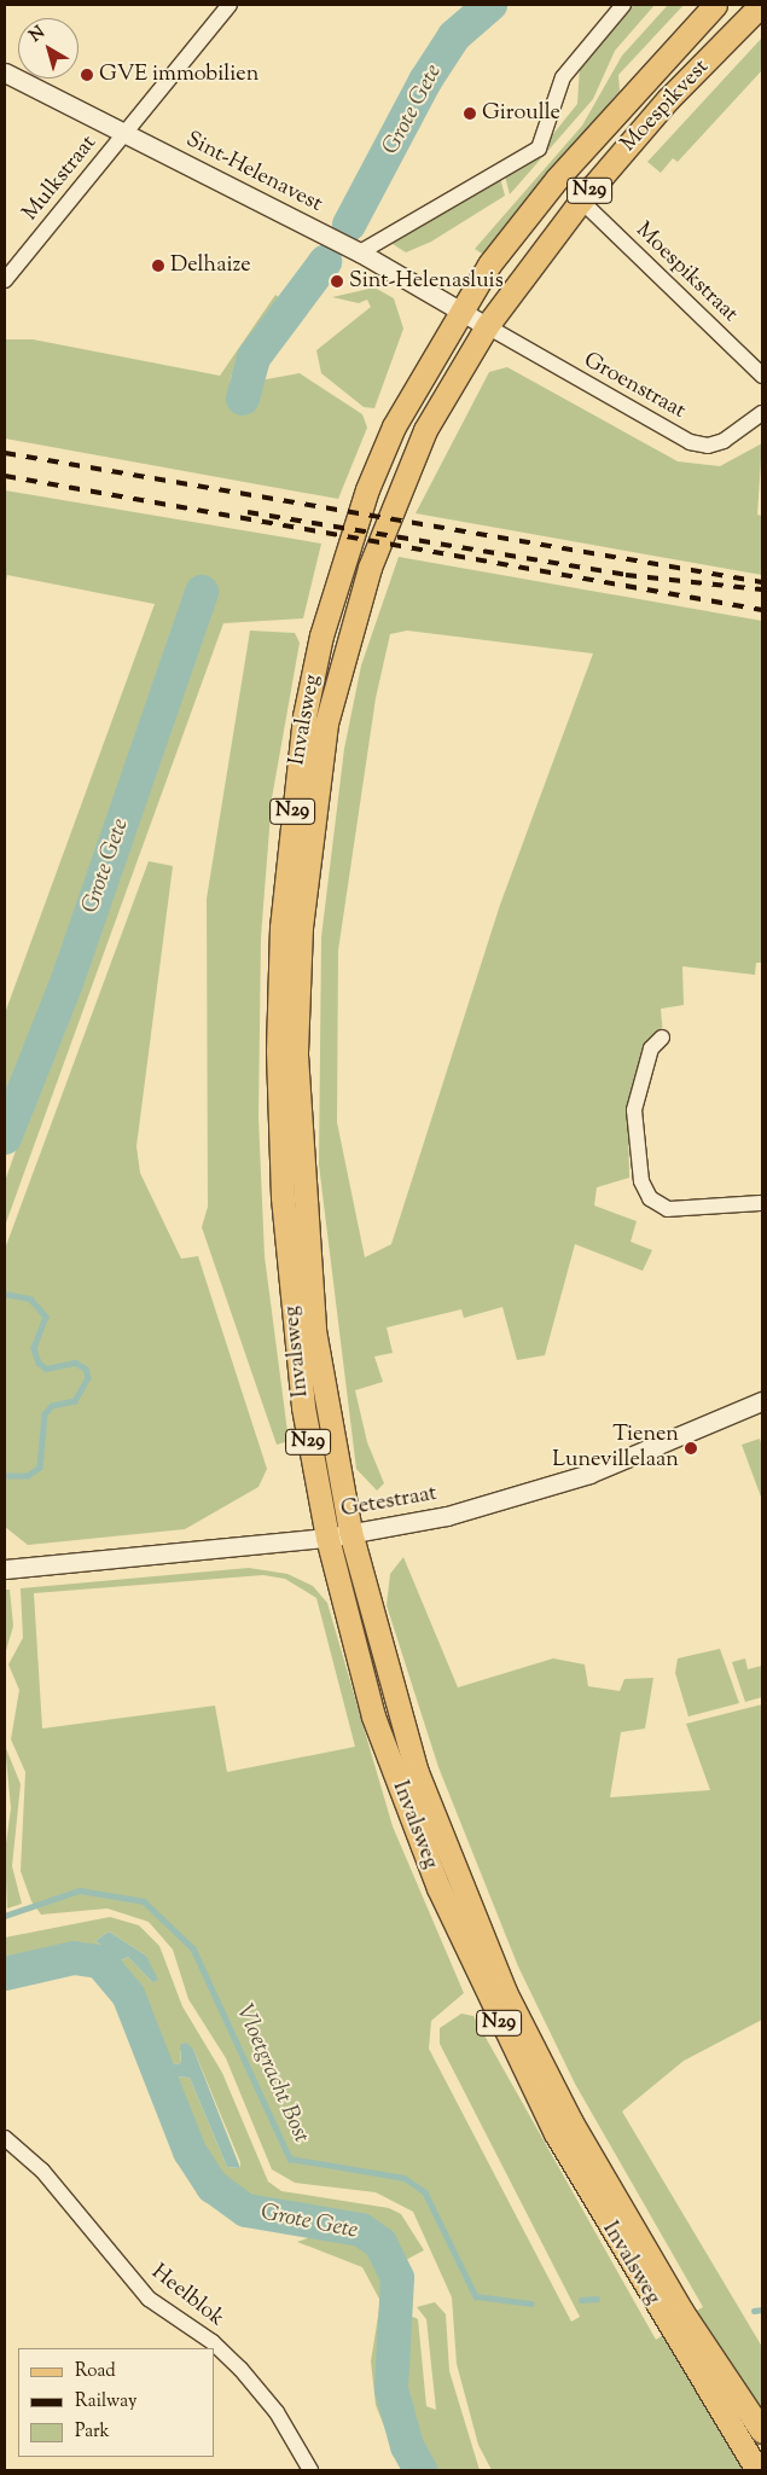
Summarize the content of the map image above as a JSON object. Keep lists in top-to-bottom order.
{
  "streets": {
    "main road": ["Moespikvest", "N29", "Invalsweg"],
    "street": [
      "Sint-Helenavest",
      "Mulkstraat",
      "Moespikstraat",
      "Groenstraat",
      "Getestraat",
      "Heelblok"
    ]
  },
  "crossings": [
    ["Moespikvest", "Sint-Helenavest"],
    ["Moespikvest", "Moespikstraat"],
    ["Moespikvest", "Groenstraat"],
    ["Moespikvest", "Invalsweg"],
    ["Sint-Helenavest", "Mulkstraat"],
    ["Sint-Helenavest", "Groenstraat"],
    ["Sint-Helenavest", "Invalsweg"],
    ["Groenstraat", "Invalsweg"],
    ["Invalsweg", "Getestraat"]
  ],
  "water": ["Grote Gete", "Vloetgracht Bost"],
  "places": [
    "GVE immobilien",
    "Giroulle",
    "Delhaize",
    "Sint-Helenasluis",
    "Tienen Lunevillelaan"
  ],
  "legend": ["Road", "Railway", "Park"],
  "north": "top left"
}
